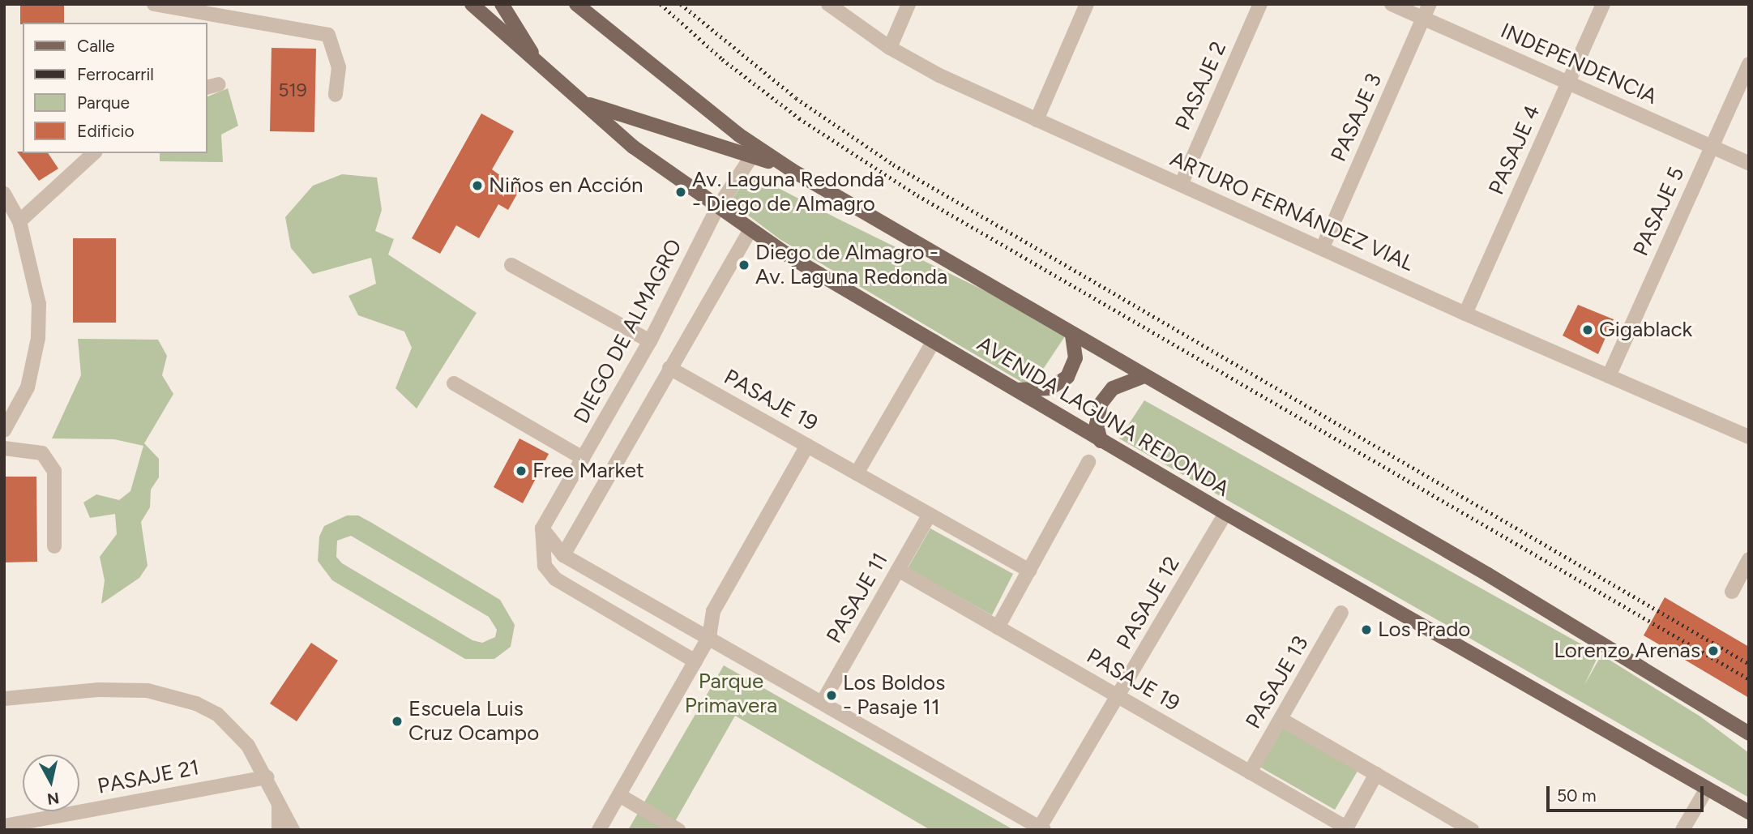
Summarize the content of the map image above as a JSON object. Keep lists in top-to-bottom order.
{
  "streets": {
    "main road": ["AVENIDA LAGUNA REDONDA"],
    "street": [
      "INDEPENDENCIA",
      "PASAJE 2",
      "PASAJE 3",
      "PASAJE 4",
      "ARTURO FERNÁNDEZ VIAL",
      "PASAJE 5",
      "DIEGO DE ALMAGRO",
      "PASAJE 19",
      "PASAJE 11",
      "PASAJE 12",
      "PASAJE 13",
      "PASAJE 21"
    ]
  },
  "crossings": [
    ["INDEPENDENCIA", "PASAJE 3"],
    ["INDEPENDENCIA", "PASAJE 4"],
    ["INDEPENDENCIA", "PASAJE 5"],
    ["PASAJE 2", "ARTURO FERNÁNDEZ VIAL"],
    ["PASAJE 3", "ARTURO FERNÁNDEZ VIAL"],
    ["PASAJE 4", "ARTURO FERNÁNDEZ VIAL"],
    ["ARTURO FERNÁNDEZ VIAL", "PASAJE 5"],
    ["DIEGO DE ALMAGRO", "AVENIDA LAGUNA REDONDA"],
    ["PASAJE 19", "PASAJE 11"],
    ["PASAJE 19", "PASAJE 12"],
    ["PASAJE 19", "PASAJE 13"],
    ["AVENIDA LAGUNA REDONDA", "PASAJE 12"]
  ],
  "parks": ["Parque Primavera"],
  "places": [
    "Niños en Acción",
    "Av. Laguna Redonda - Diego de Almagro",
    "Diego de Almagro - Av. Laguna Redonda",
    "Gigablack",
    "Free Market",
    "Los Prado",
    "Lorenzo Arenas",
    "Los Boldos - Pasaje 11",
    "Escuela Luis Cruz Ocampo"
  ],
  "house_numbers": ["519"],
  "legend": [
    "Calle",
    "Ferrocarril",
    "Parque",
    "Edificio"
  ],
  "scale_bar": "50 m",
  "north": "bottom"
}
